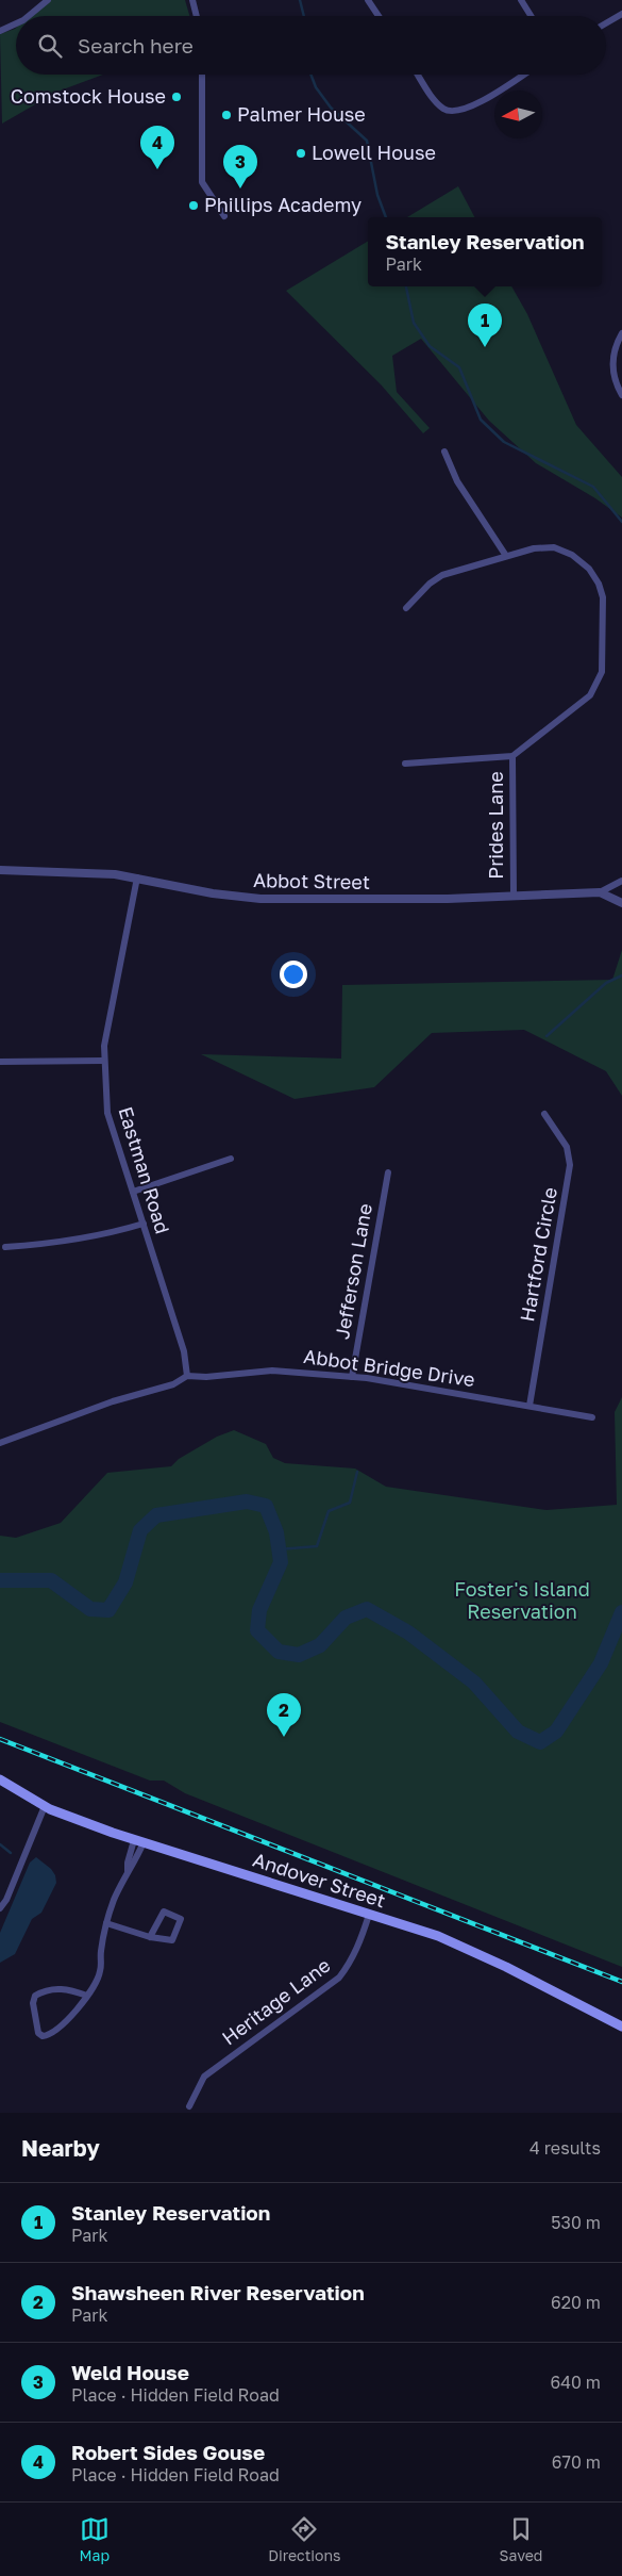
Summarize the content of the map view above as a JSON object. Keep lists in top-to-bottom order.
{
  "streets": {
    "main road": ["Andover Street"],
    "street": [
      "Prides Lane",
      "Abbot Street",
      "Eastman Road",
      "Hartford Circle",
      "Jefferson Lane",
      "Abbot Bridge Drive",
      "Heritage Lane"
    ]
  },
  "crossings": [
    ["Prides Lane", "Abbot Street"],
    ["Abbot Street", "Eastman Road"],
    ["Eastman Road", "Abbot Bridge Drive"],
    ["Hartford Circle", "Abbot Bridge Drive"],
    ["Jefferson Lane", "Abbot Bridge Drive"],
    ["Andover Street", "Heritage Lane"]
  ],
  "parks": ["Foster's Island Reservation"],
  "places": [
    "Comstock House",
    "Palmer House",
    "Lowell House",
    "Phillips Academy"
  ],
  "north": "left",
  "page": {
    "search": "Search here",
    "pins": [
      "4",
      "3",
      "1",
      "2"
    ],
    "popup": ["Stanley Reservation", "Park"],
    "heading": ["Nearby", "4 results"],
    "list": [
      {
        "mark": "1",
        "name": "Stanley Reservation",
        "note": "Park",
        "value": "530 m"
      },
      {
        "mark": "2",
        "name": "Shawsheen River Reservation",
        "note": "Park",
        "value": "620 m"
      },
      {
        "mark": "3",
        "name": "Weld House",
        "note": "Place · Hidden Field Road",
        "value": "640 m"
      },
      {
        "mark": "4",
        "name": "Robert Sides Gouse",
        "note": "Place · Hidden Field Road",
        "value": "670 m"
      }
    ],
    "nav": ["Map", "Directions", "Saved"]
  }
}
